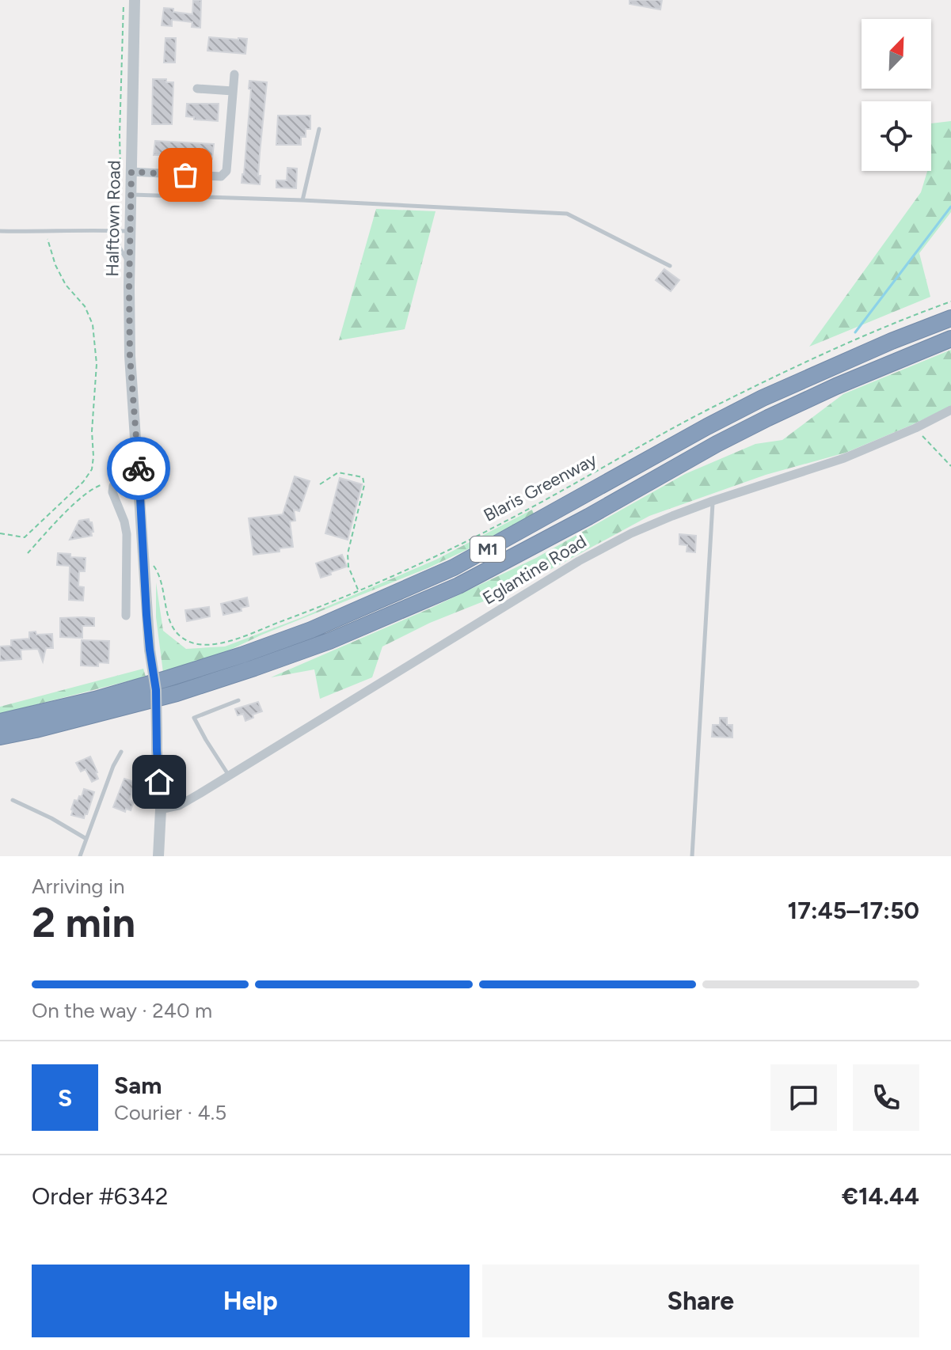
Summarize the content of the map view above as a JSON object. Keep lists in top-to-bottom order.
{
  "streets": {
    "highway": ["M1"],
    "street": ["Halftown Road", "Eglantine Road"],
    "path": ["Blaris Greenway"]
  },
  "crossings": [
    ["Halftown Road", "Blaris Greenway"],
    ["Halftown Road", "Eglantine Road"]
  ],
  "north": "top right",
  "page": {
    "heading": ["2 min", "Arriving in", "17:45–17:50"],
    "panel": [
      "Sam",
      "Courier · 4.5",
      "Order #6342",
      "€14.44"
    ],
    "bar": "On the way · 240 m",
    "round": "S",
    "buttons": ["Help", "Share"]
  }
}
